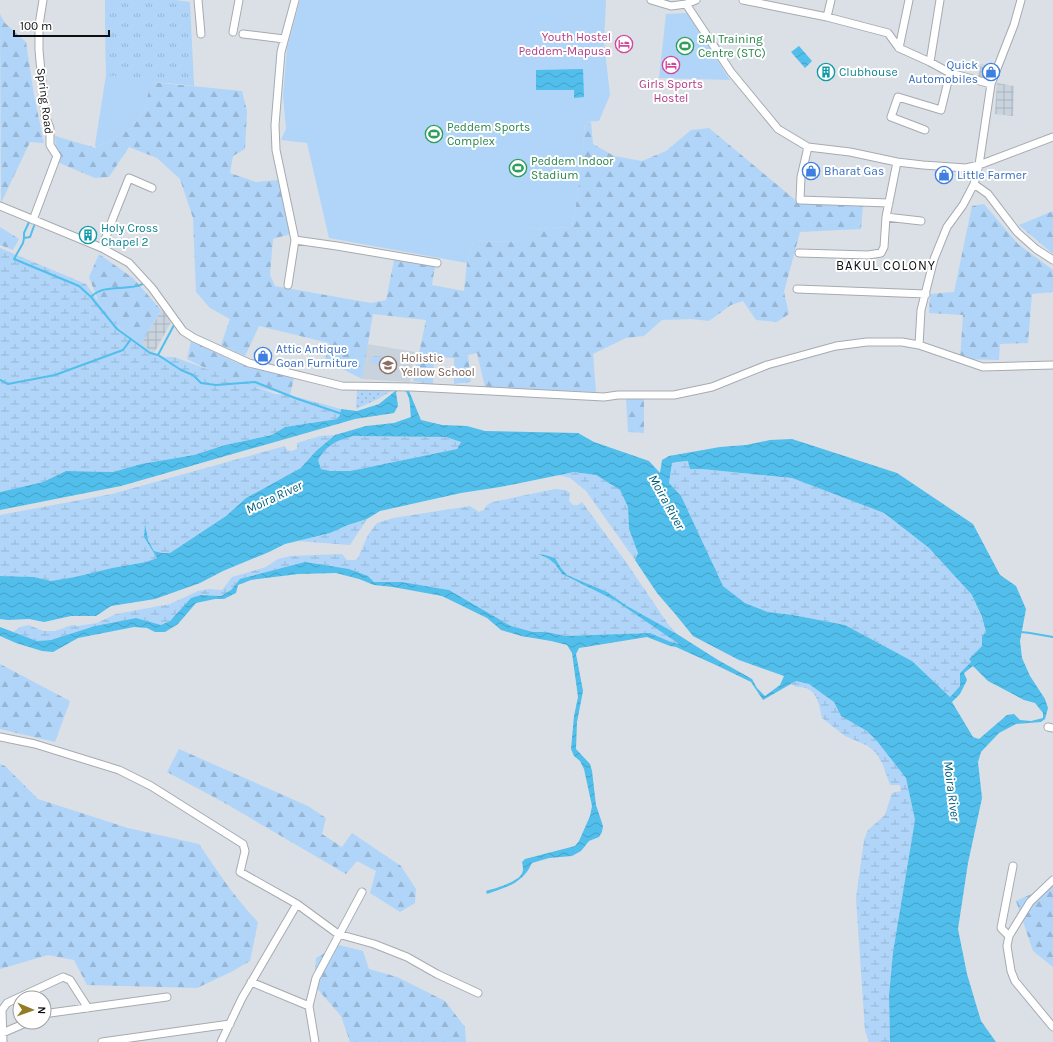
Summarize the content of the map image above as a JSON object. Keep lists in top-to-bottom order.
{
  "streets": {
    "street": ["Spring Road"]
  },
  "districts": ["BAKUL COLONY"],
  "water": ["Moira River"],
  "places": {
    "hotel": ["Youth Hostel Peddem-Mapusa", "Girls Sports Hostel"],
    "sports": ["SAI Training Centre (STC)", "Peddem Sports Complex", "Peddem Indoor Stadium"],
    "building": ["Clubhouse", "Holy Cross Chapel 2"],
    "shop": [
      "Quick Automobiles",
      "Bharat Gas",
      "Little Farmer",
      "Attic Antique Goan Furniture"
    ],
    "school or university": ["Holistic Yellow School"]
  },
  "scale_bar": "100 m",
  "north": "right"
}
